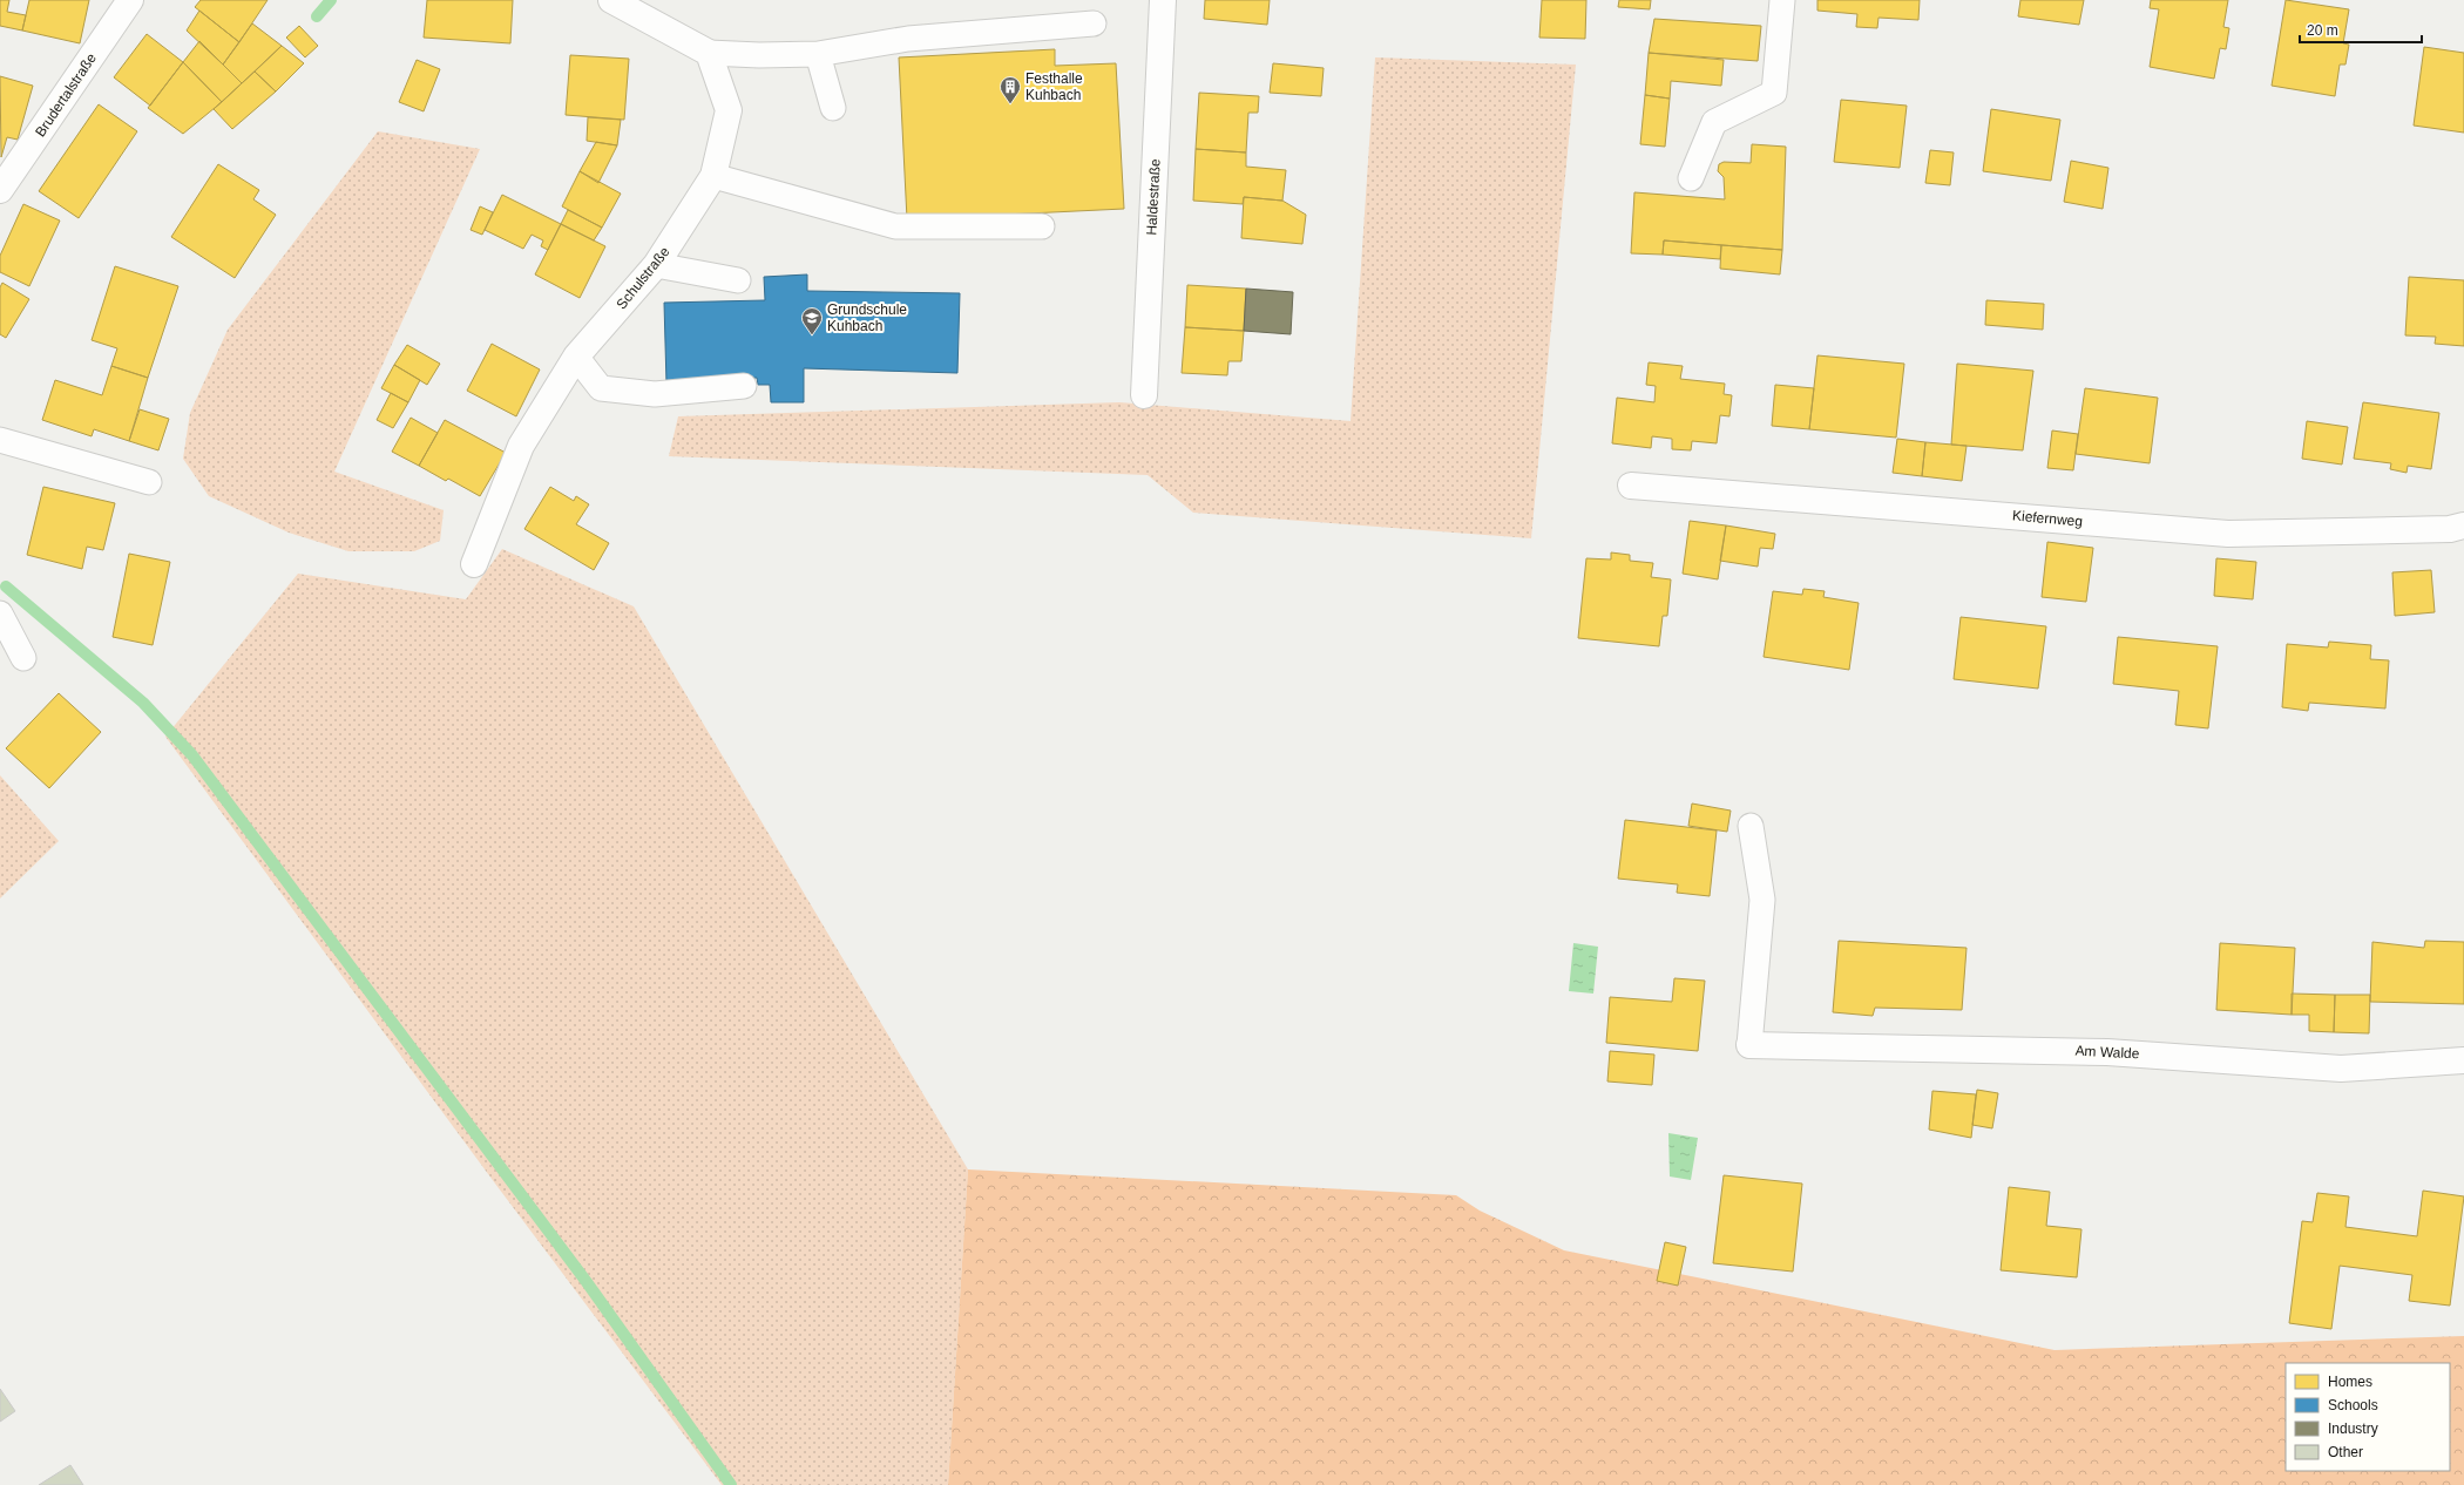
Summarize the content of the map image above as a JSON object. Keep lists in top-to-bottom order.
{
  "streets": {
    "street": [
      "Brudertalstraße",
      "Haldestraße",
      "Schulstraße",
      "Kiefernweg",
      "Am Walde"
    ]
  },
  "places": {
    "building": ["Festhalle Kuhbach"],
    "school or university": ["Grundschule Kuhbach"]
  },
  "legend": [
    "Homes",
    "Schools",
    "Industry",
    "Other"
  ],
  "scale_bar": "20 m"
}
